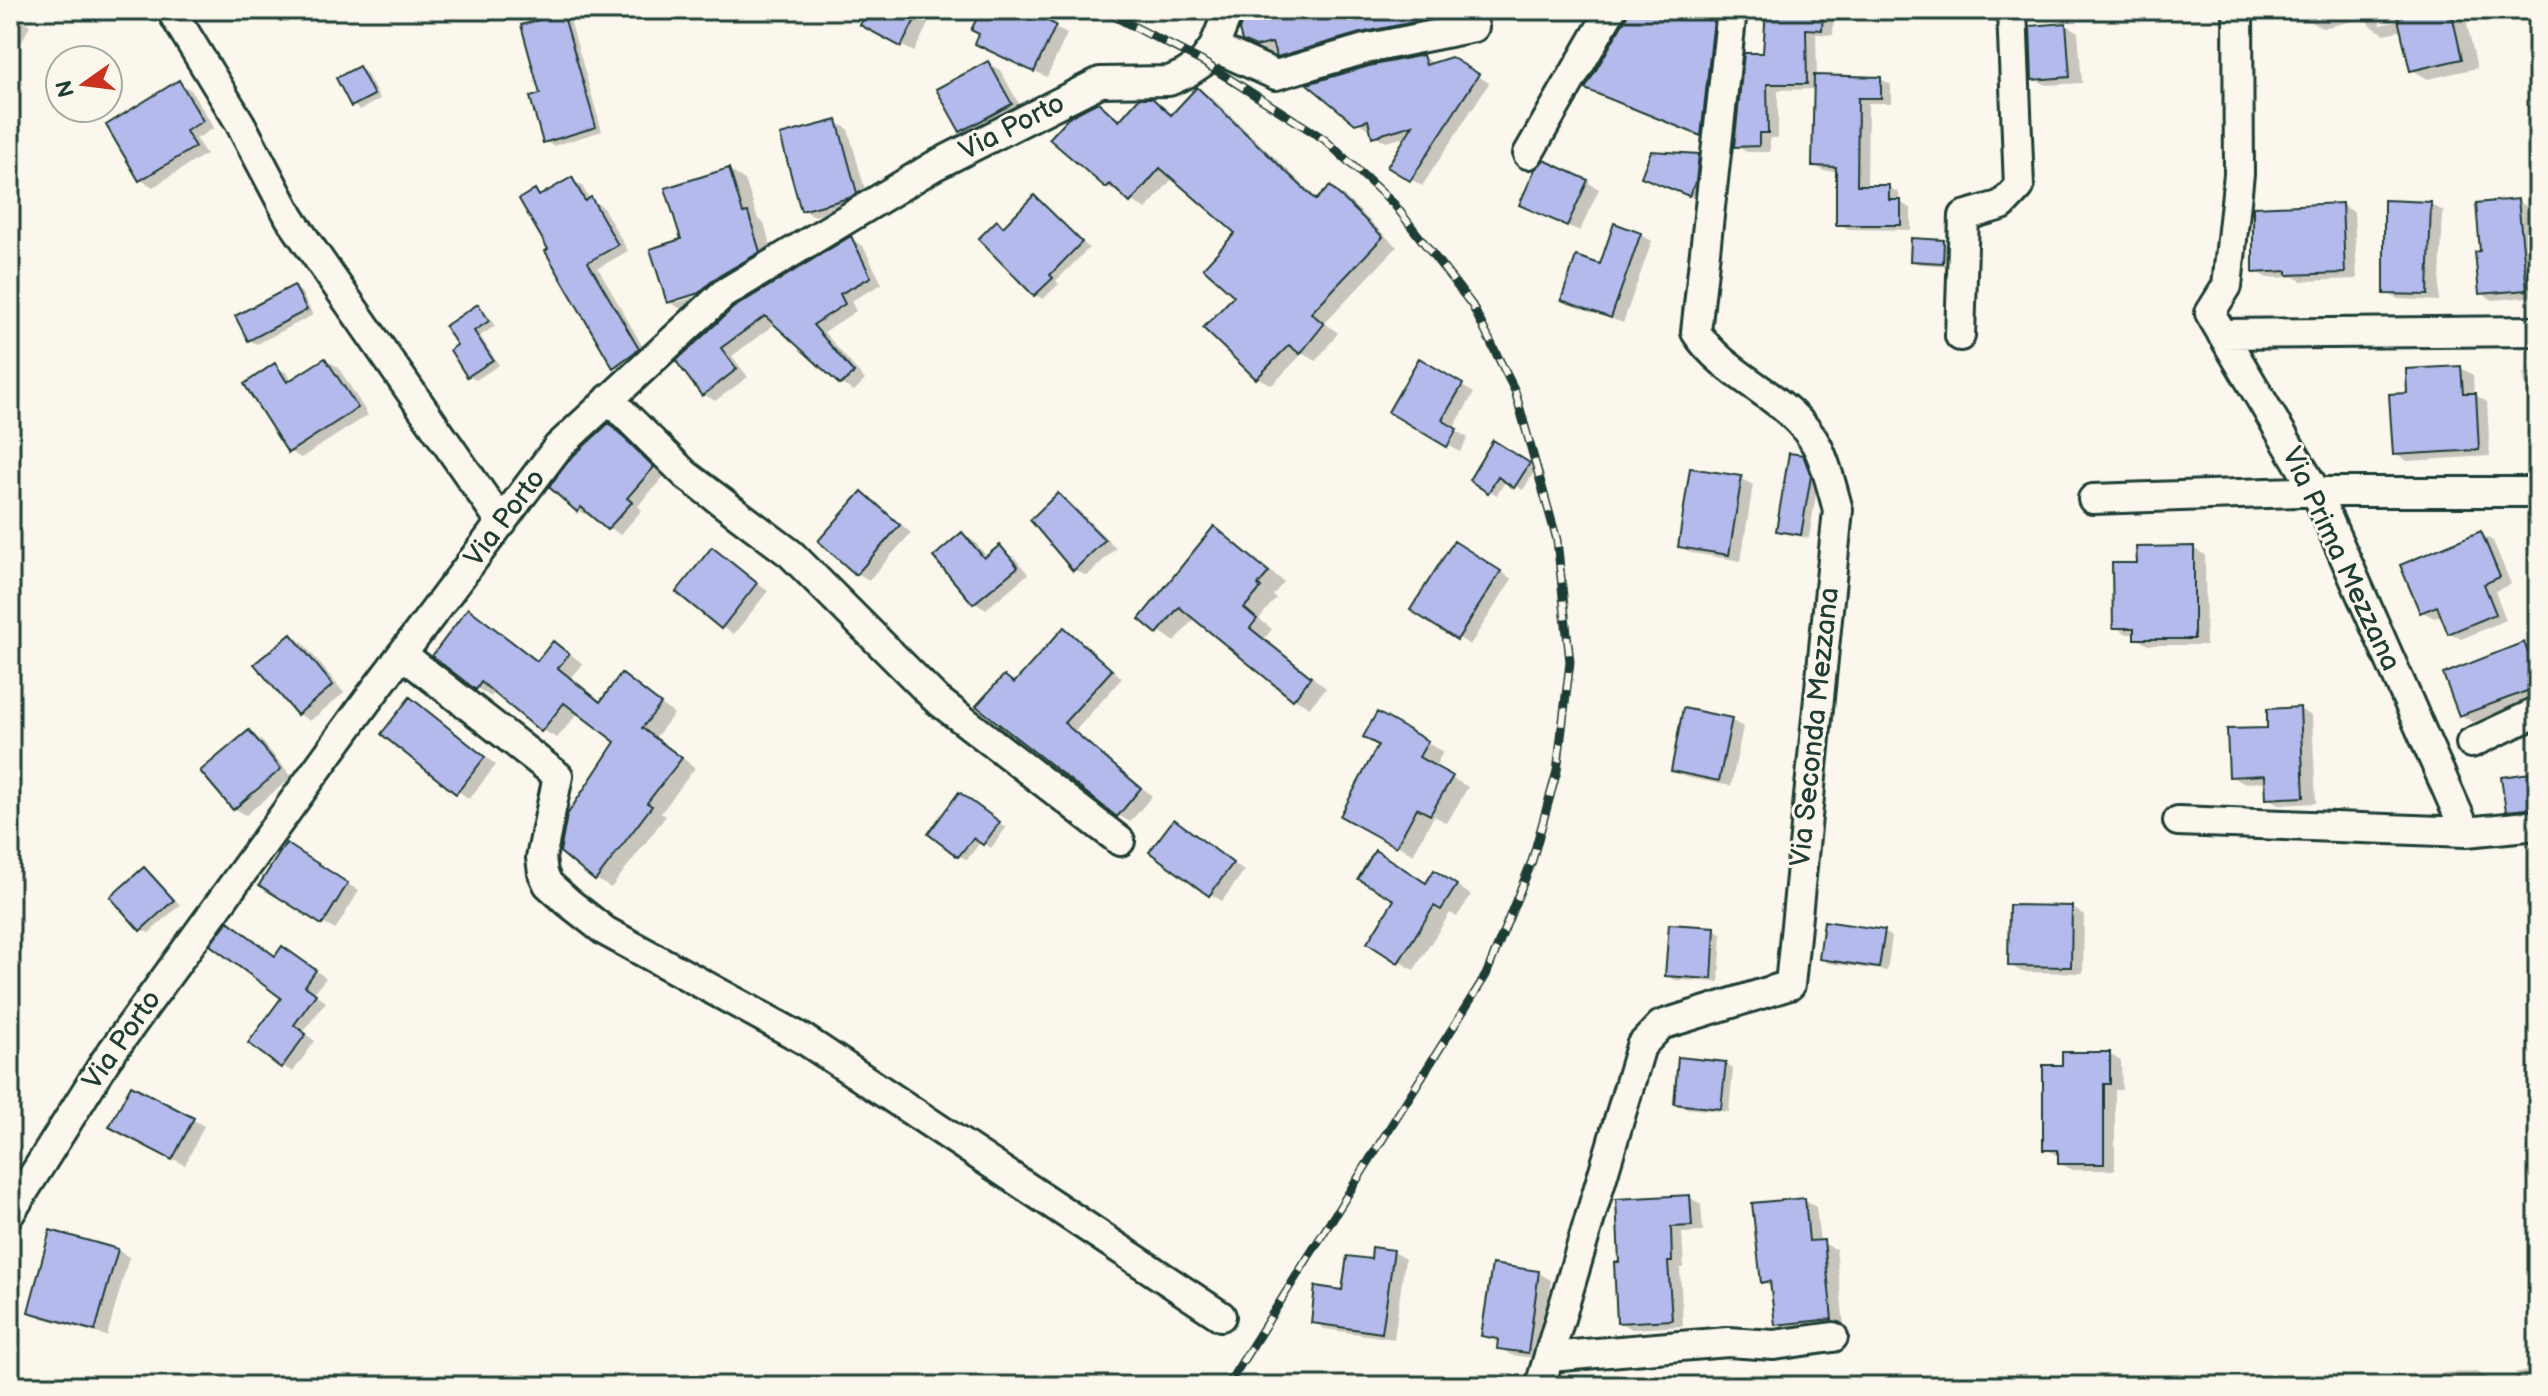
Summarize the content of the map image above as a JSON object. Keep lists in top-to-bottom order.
{
  "streets": {
    "street": ["Via Porto", "Via Prima Mezzana", "Via Seconda Mezzana"]
  },
  "north": "left"
}
